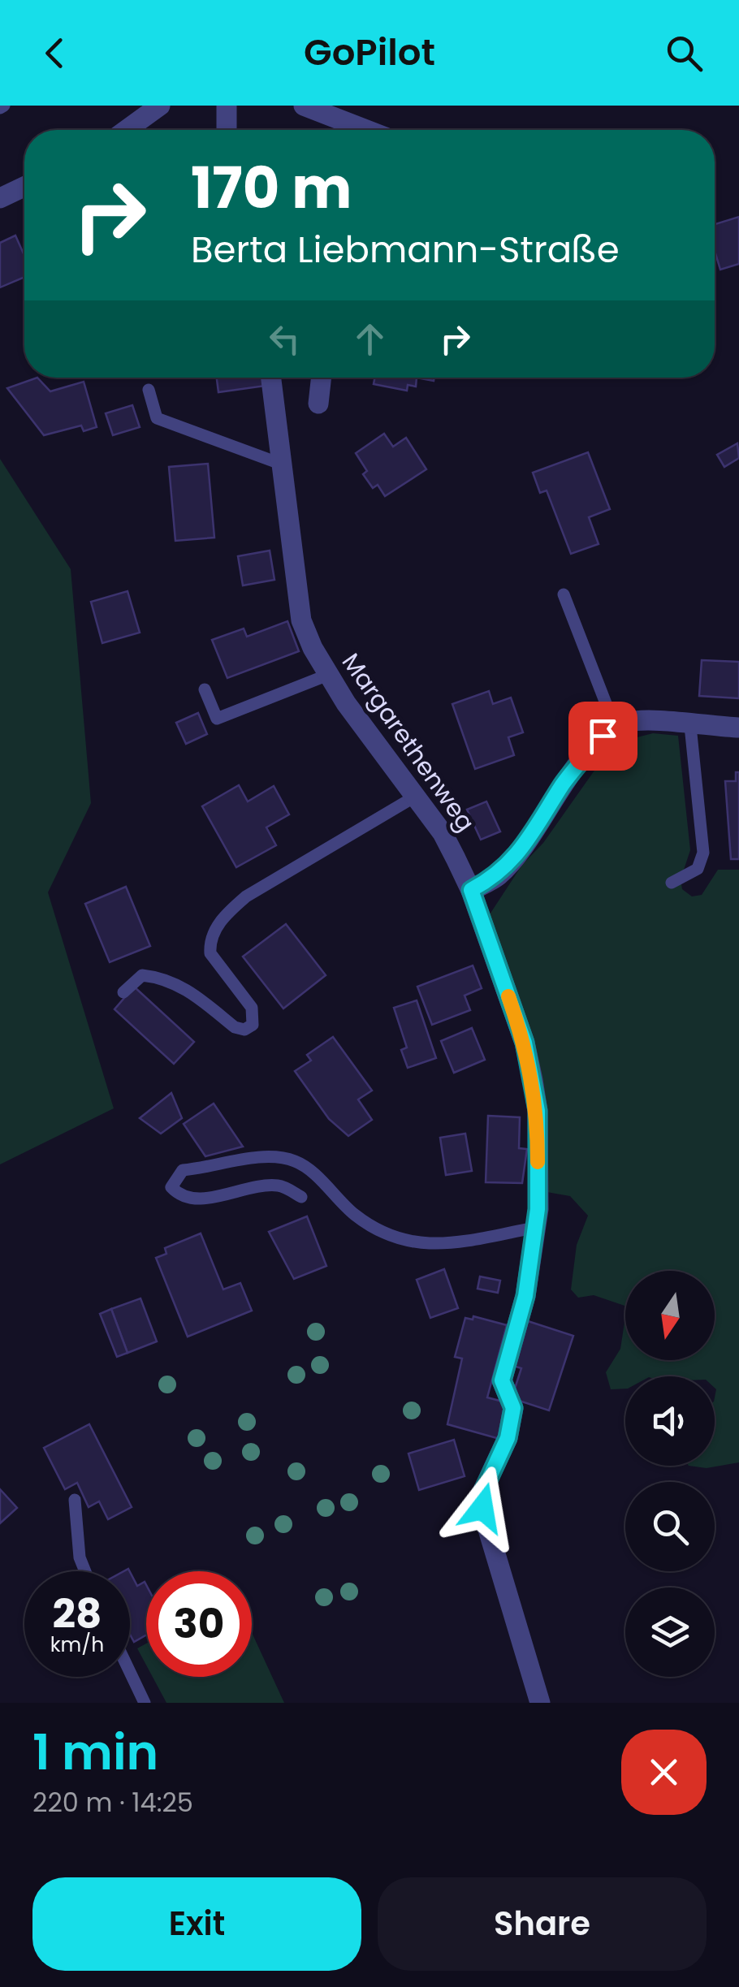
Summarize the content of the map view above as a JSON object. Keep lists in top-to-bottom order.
{
  "streets": {
    "street": ["Margarethenweg"]
  },
  "north": "bottom",
  "page": {
    "header": "GoPilot",
    "turn": ["170 m", "Berta Liebmann-Straße"],
    "speed": "28 km/h",
    "limit": "30",
    "heading": ["1 min", "220 m · 14:25"],
    "buttons": ["Exit", "Share"]
  }
}
